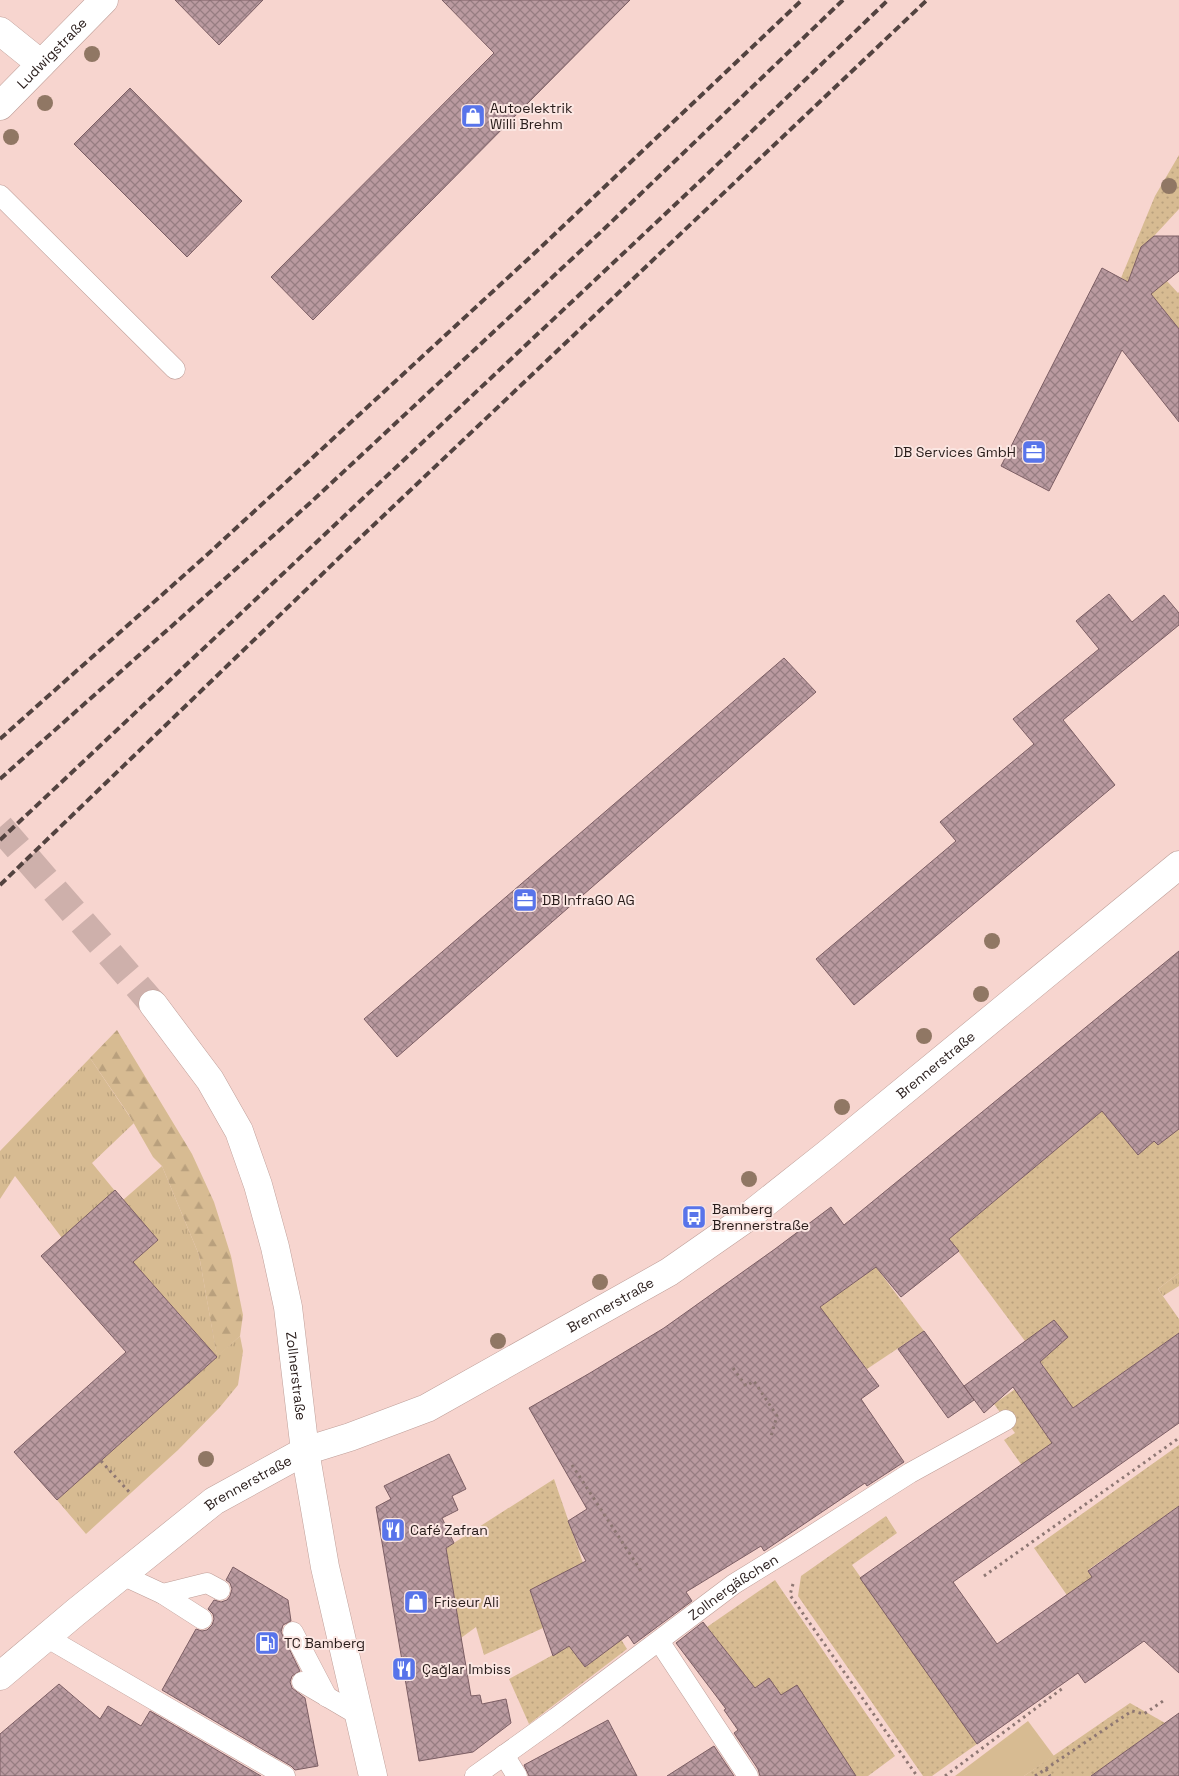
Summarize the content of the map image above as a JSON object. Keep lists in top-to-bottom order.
{
  "streets": {
    "street": ["Ludwigstraße", "Brennerstraße", "Zollnerstraße"],
    "lane": ["Zollnergäßchen"]
  },
  "crossings": [
    ["Brennerstraße", "Zollnerstraße"]
  ],
  "places": {
    "shop": ["Autoelektrik Willi Brehm", "Friseur Ali"],
    "office": ["DB Services GmbH", "DB InfraGO AG"],
    "bus stop": ["Bamberg Brennerstraße"],
    "restaurant": ["Café Zafran", "Çağlar Imbiss"],
    "fuel station": ["TC Bamberg"]
  }
}
